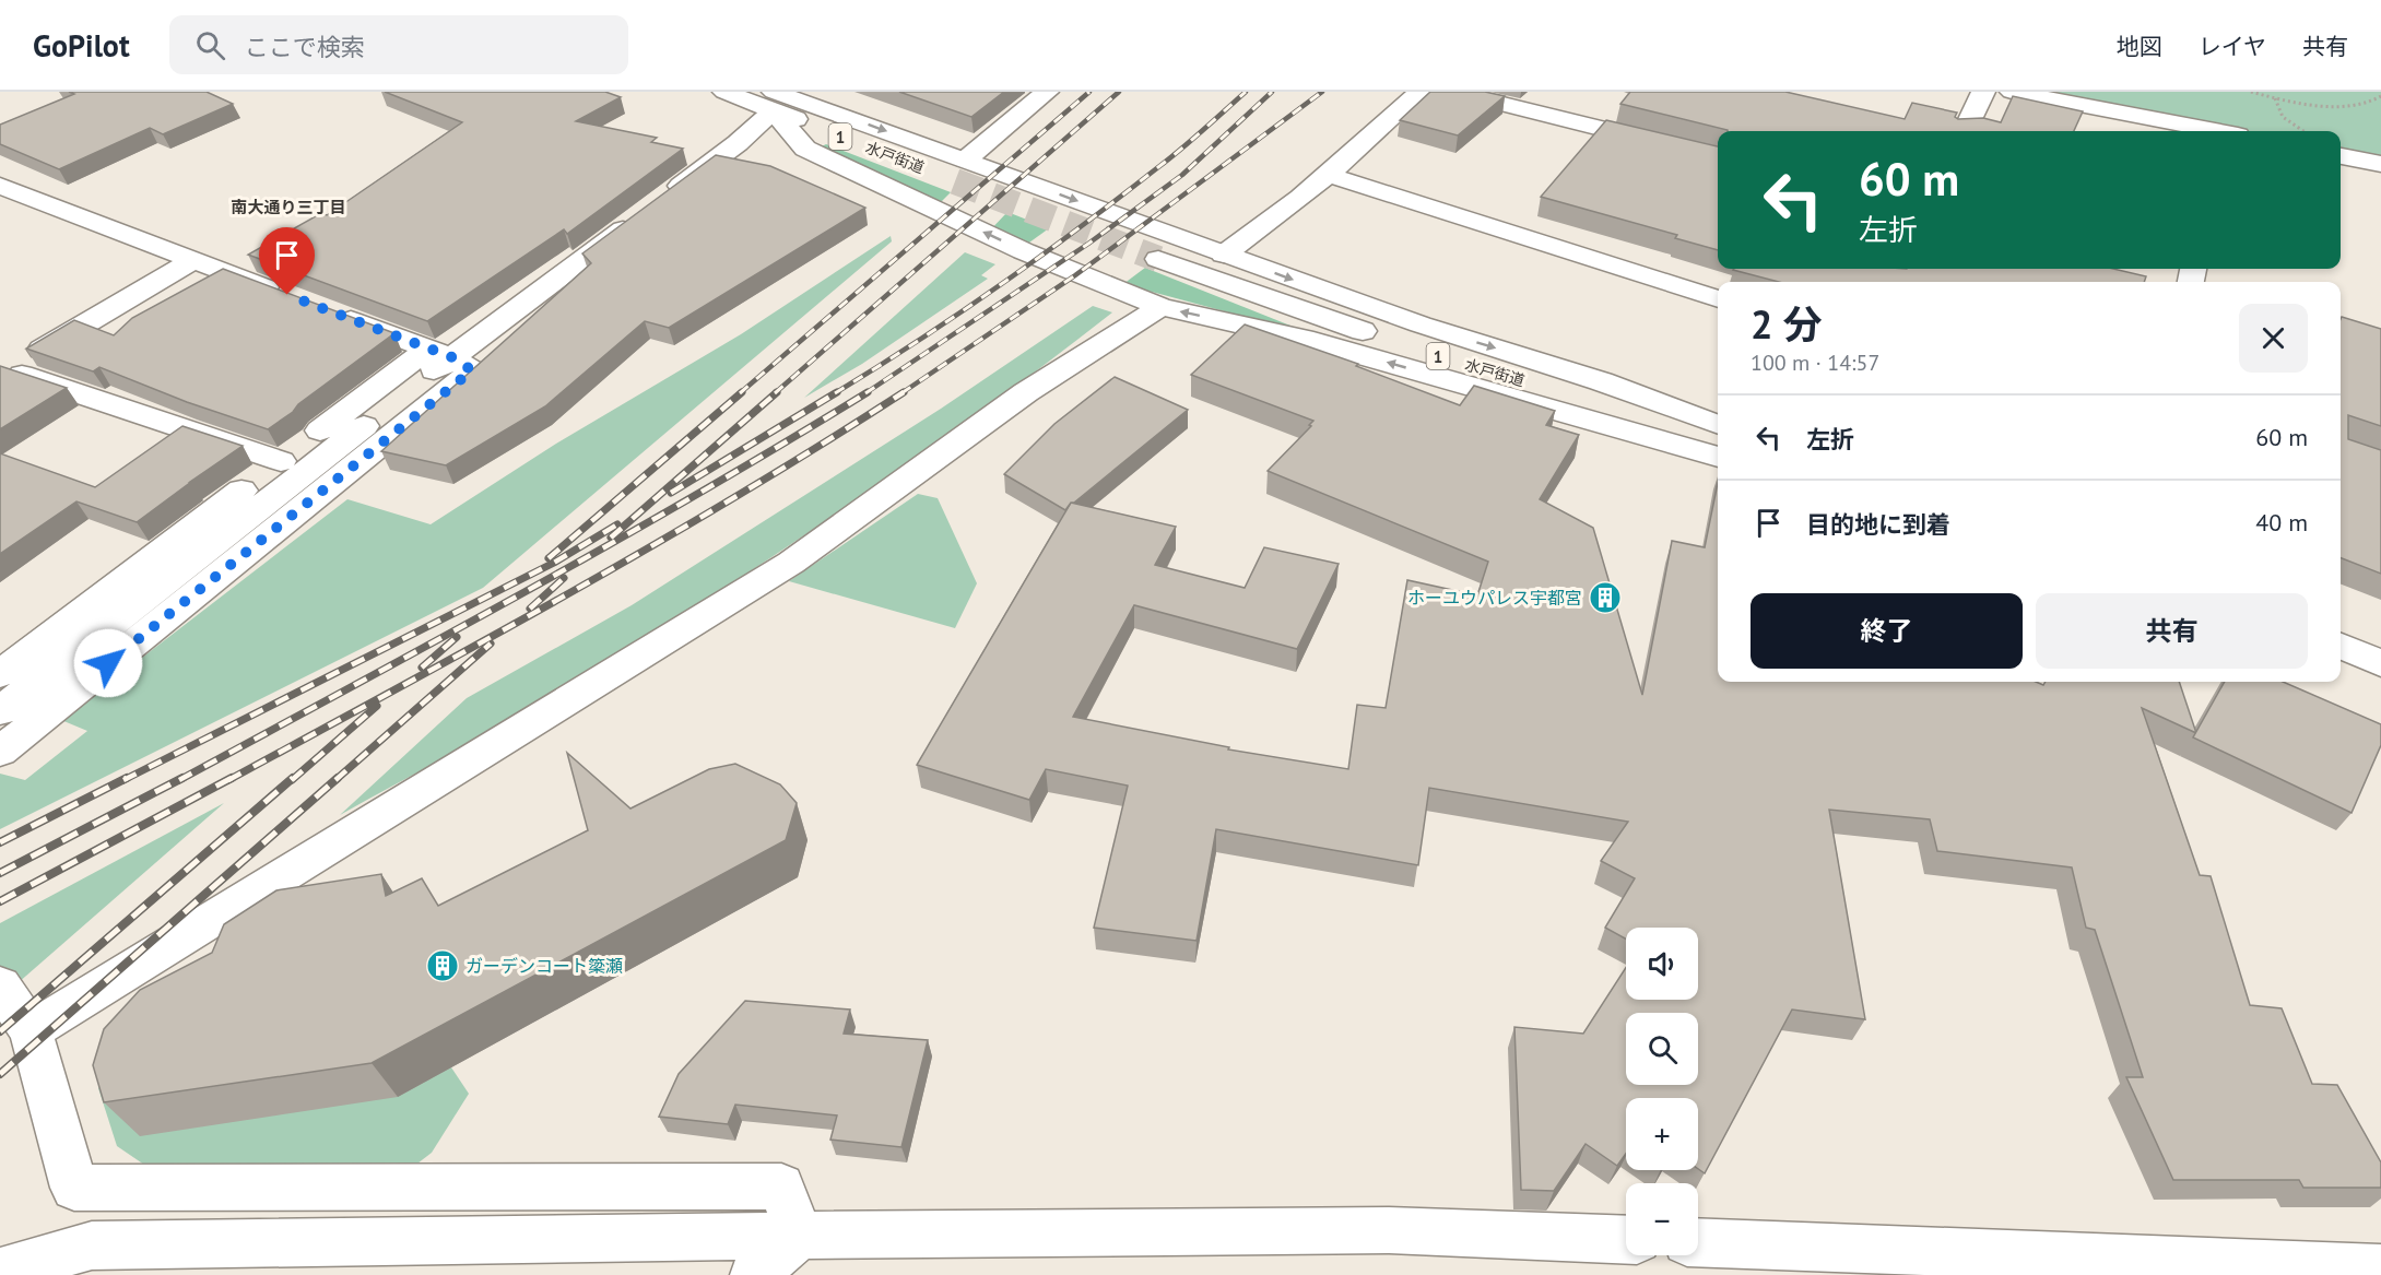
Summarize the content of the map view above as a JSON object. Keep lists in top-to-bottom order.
{
  "streets": {
    "street": ["1", "水戸街道"]
  },
  "districts": ["南大通り三丁目"],
  "places": {
    "building": ["ホーユウパレス宇都宮", "ガーデンコート簗瀬"]
  },
  "page": {
    "header": "GoPilot",
    "search": "ここで検索",
    "nav": ["地図", "レイヤ", "共有"],
    "turn": ["60 m", "左折"],
    "heading": ["2 分", "100 m · 14:57"],
    "list": [
      {
        "name": "左折",
        "value": "60 m"
      },
      {
        "name": "目的地に到着",
        "value": "40 m"
      }
    ],
    "buttons": ["終了", "共有"],
    "map_buttons": ["+", "−"]
  }
}
